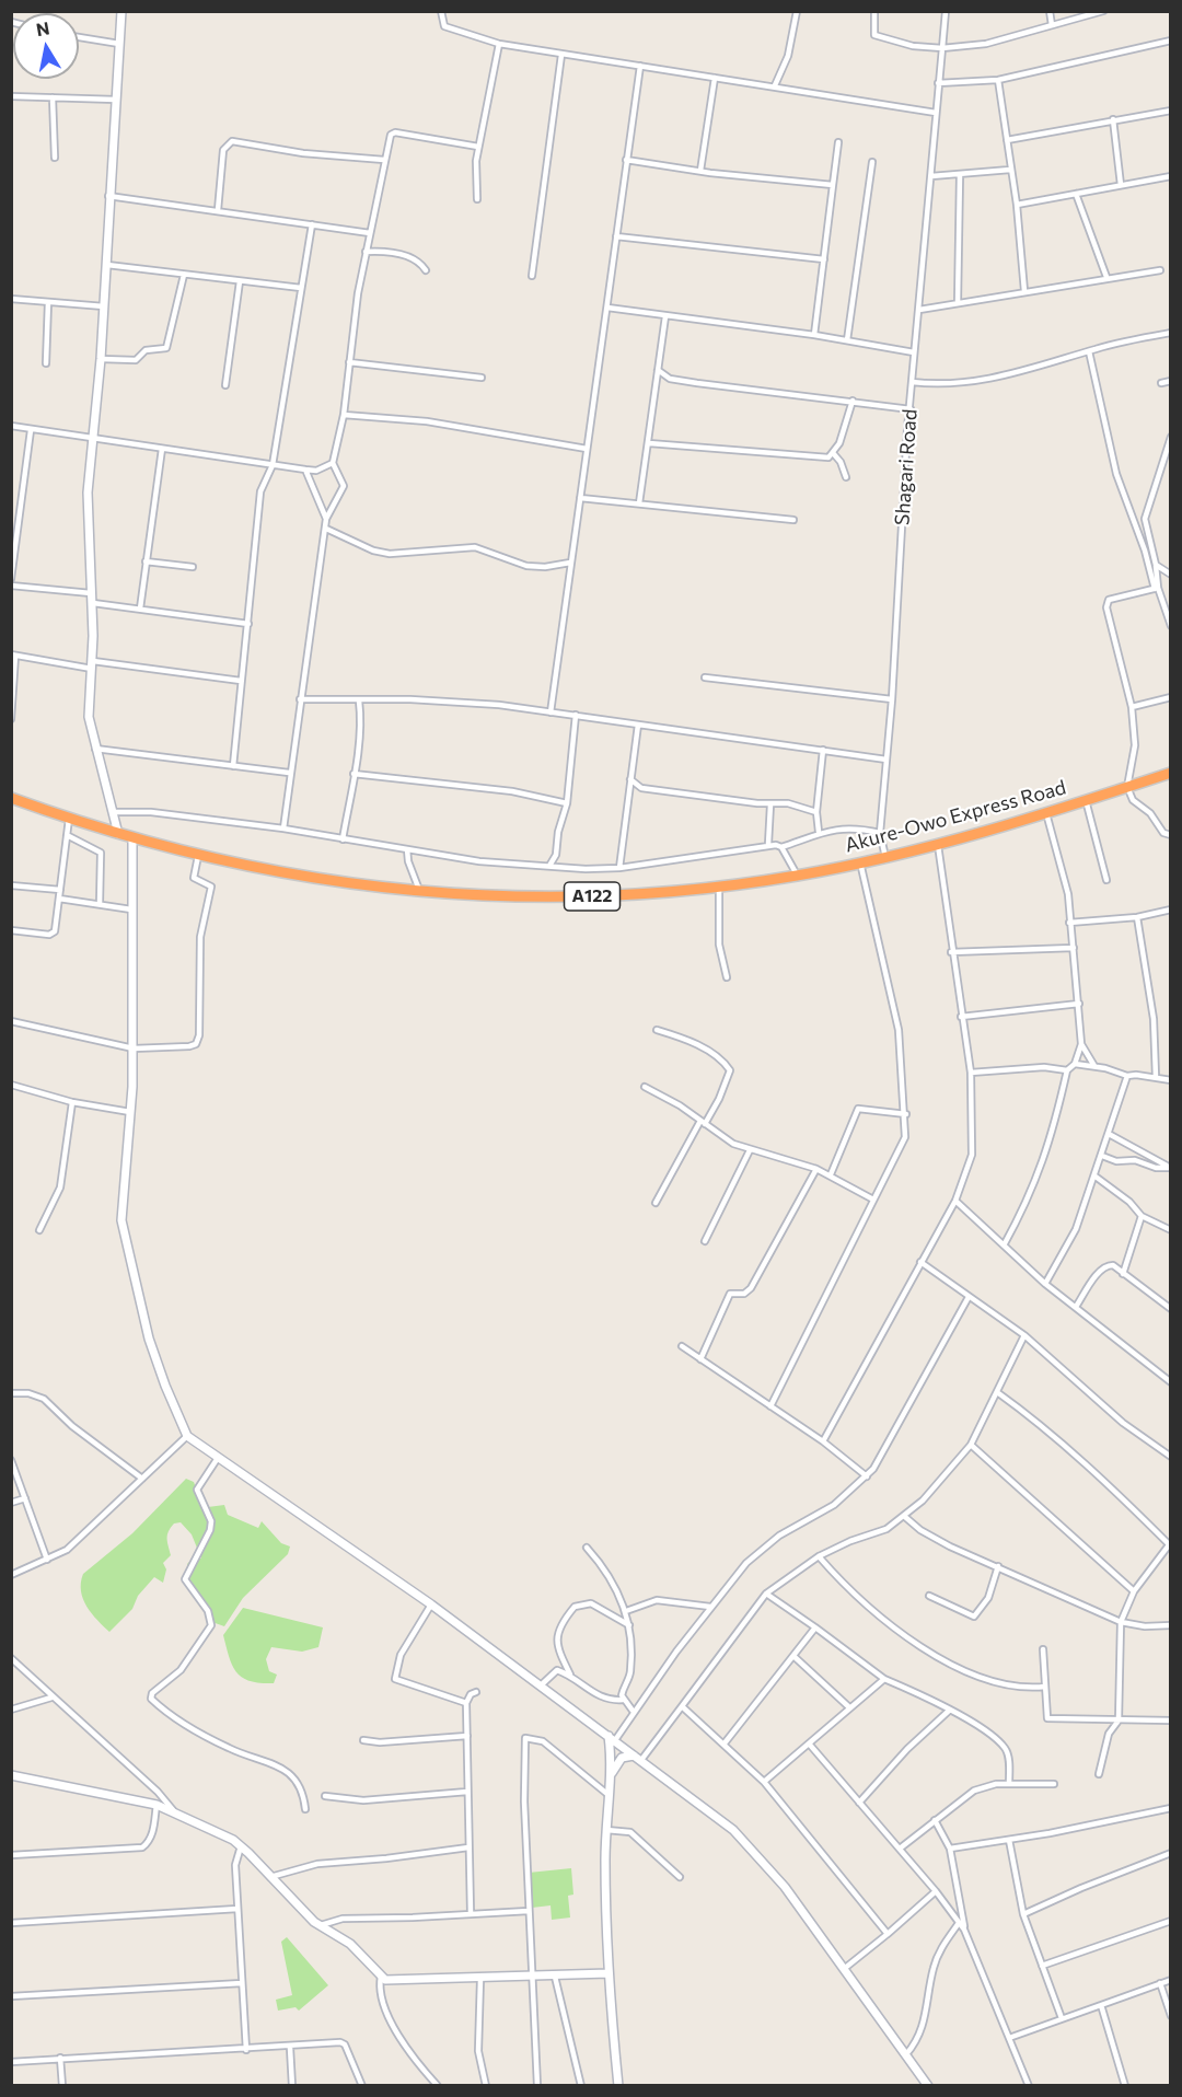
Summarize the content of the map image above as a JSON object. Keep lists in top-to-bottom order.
{
  "streets": {
    "highway": ["Akure-Owo Express Road", "A122"],
    "street": ["Shagari Road"]
  },
  "crossings": [
    ["Shagari Road", "Akure-Owo Express Road"]
  ],
  "north": "top"
}
